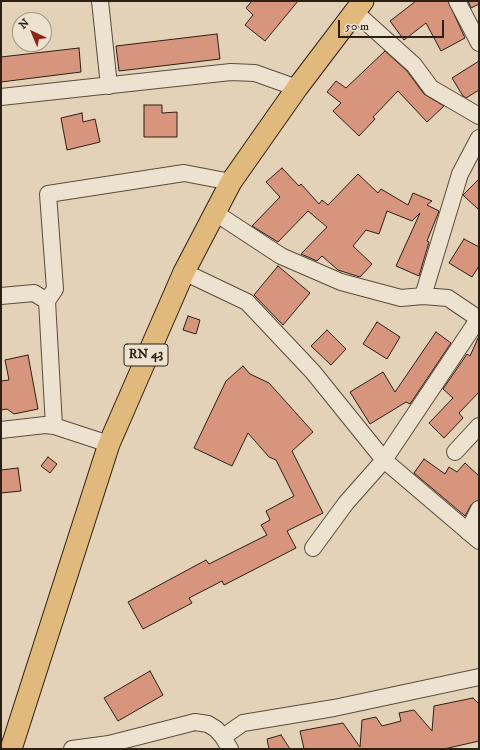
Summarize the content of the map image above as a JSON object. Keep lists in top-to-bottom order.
{
  "streets": {
    "main road": ["RN 43"]
  },
  "scale_bar": "50 m",
  "north": "top left"
}
